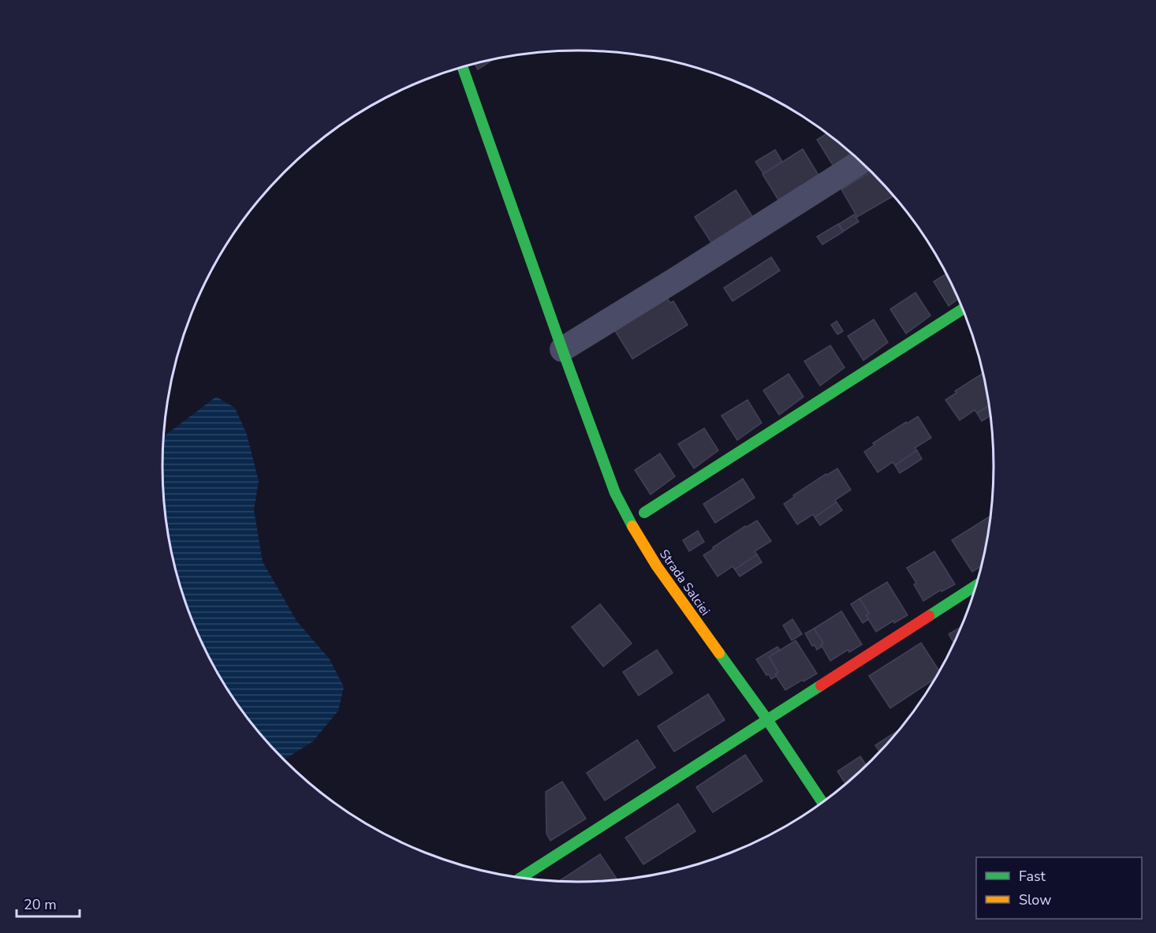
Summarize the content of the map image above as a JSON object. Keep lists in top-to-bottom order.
{
  "streets": {
    "street": ["Strada Salciei"]
  },
  "legend": ["Fast", "Slow"],
  "scale_bar": "20 m"
}
